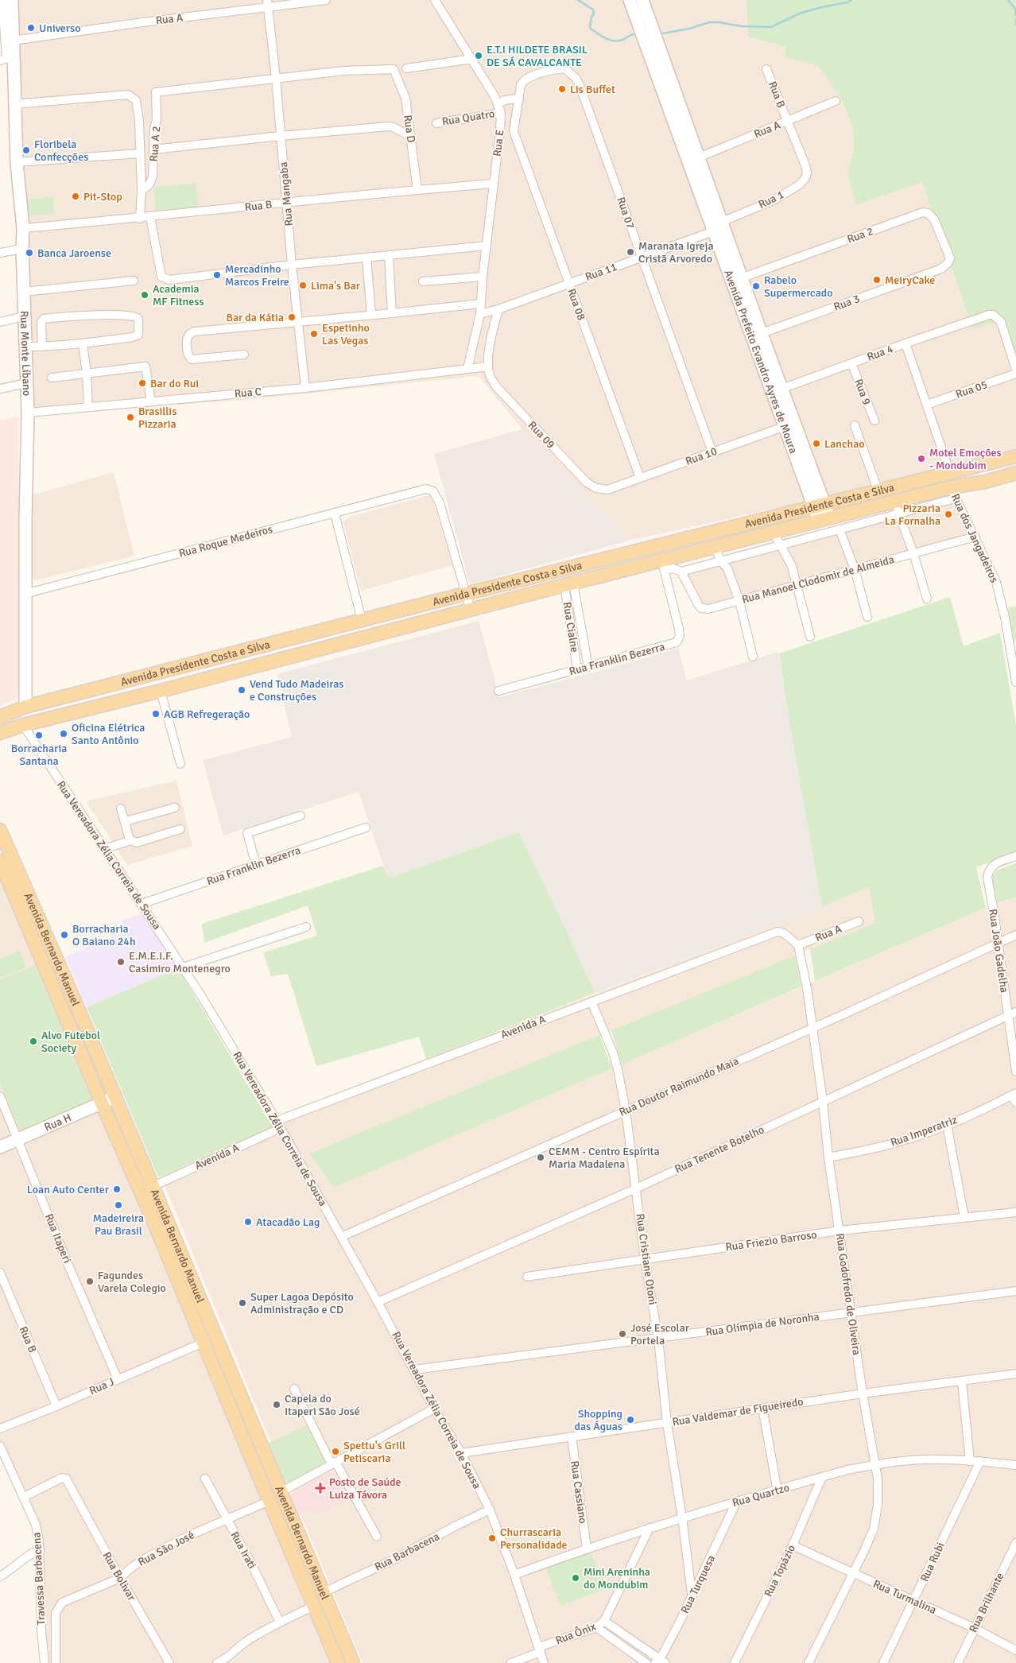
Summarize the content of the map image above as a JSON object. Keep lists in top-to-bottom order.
{
  "streets": {
    "main road": ["Avenida Presidente Costa e Silva", "Avenida Bernardo Manuel"],
    "street": [
      "Rua A",
      "Rua B",
      "Rua Quatro",
      "Rua D",
      "Rua E",
      "Rua A 2",
      "Rua Mangaba",
      "Rua 1",
      "Rua 07",
      "Rua 2",
      "Rua 11",
      "Rua 3",
      "Rua 08",
      "Rua Monte Líbano",
      "Rua 4",
      "Avenida Prefeito Evandro Ayres de Moura",
      "Rua 05",
      "Rua 9",
      "Rua C",
      "Rua 09",
      "Rua 10",
      "Rua dos Jangadeiros",
      "Rua Roque Medeiros",
      "Rua Manoel Clodomir de Almeida",
      "Rua Cialne",
      "Rua Franklin Bezerra",
      "Rua Vereadora Zélia Correia de Sousa",
      "Rua João Gadelha",
      "Avenida A",
      "Rua Doutor Raimundo Maia",
      "Rua H",
      "Rua Imperatriz",
      "Rua Tenente Botelho",
      "Rua Itaperi",
      "Rua Friezio Barroso",
      "Rua Cristiane Otoni",
      "Rua Godofredo de Oliveira",
      "Rua Olímpia de Noronha",
      "Rua J",
      "Rua Valdemar de Figueiredo",
      "Rua Cassiano",
      "Rua Quartzo",
      "Rua São José",
      "Rua Irati",
      "Rua Barbacena",
      "Rua Rubi",
      "Rua Topázio",
      "Rua Bolivar",
      "Travessa Barbacena",
      "Rua Turquesa",
      "Rua Turmalina",
      "Rua Brilhante",
      "Rua Ônix"
    ]
  },
  "crossings": [
    ["Rua A", "Rua B"],
    ["Rua A", "Rua Mangaba"],
    ["Rua A", "Rua Monte Líbano"],
    ["Rua A", "Avenida Prefeito Evandro Ayres de Moura"],
    ["Rua A", "Avenida A"],
    ["Rua A", "Rua Godofredo de Oliveira"],
    ["Rua B", "Rua D"],
    ["Rua B", "Rua E"],
    ["Rua B", "Rua Mangaba"],
    ["Rua B", "Rua 1"],
    ["Rua B", "Rua Monte Líbano"],
    ["Rua B", "Rua J"],
    ["Rua Quatro", "Rua E"],
    ["Rua D", "Rua A 2"],
    ["Rua D", "Rua Mangaba"],
    ["Rua A 2", "Rua Mangaba"],
    ["Rua Mangaba", "Rua C"],
    ["Rua 1", "Avenida Prefeito Evandro Ayres de Moura"],
    ["Rua 07", "Rua 11"],
    ["Rua 07", "Rua 08"],
    ["Rua 07", "Rua 10"],
    ["Rua 2", "Rua 3"],
    ["Rua 2", "Avenida Prefeito Evandro Ayres de Moura"],
    ["Rua 11", "Rua 08"],
    ["Rua 11", "Avenida Prefeito Evandro Ayres de Moura"],
    ["Rua 11", "Rua 09"],
    ["Rua 3", "Avenida Prefeito Evandro Ayres de Moura"],
    ["Rua 08", "Rua 10"],
    ["Rua Monte Líbano", "Rua C"],
    ["Rua Monte Líbano", "Avenida Presidente Costa e Silva"],
    ["Rua Monte Líbano", "Rua Roque Medeiros"],
    ["Rua 4", "Avenida Prefeito Evandro Ayres de Moura"],
    ["Rua 4", "Rua 9"],
    ["Avenida Prefeito Evandro Ayres de Moura", "Rua 10"],
    ["Avenida Prefeito Evandro Ayres de Moura", "Avenida Presidente Costa e Silva"],
    ["Rua 09", "Rua 10"],
    ["Avenida Presidente Costa e Silva", "Rua dos Jangadeiros"],
    ["Avenida Presidente Costa e Silva", "Rua Roque Medeiros"],
    ["Avenida Presidente Costa e Silva", "Rua Cialne"],
    ["Avenida Presidente Costa e Silva", "Rua Franklin Bezerra"],
    ["Avenida Presidente Costa e Silva", "Rua Vereadora Zélia Correia de Sousa"],
    ["Rua dos Jangadeiros", "Rua Manoel Clodomir de Almeida"],
    ["Rua Cialne", "Rua Franklin Bezerra"],
    ["Rua Franklin Bezerra", "Rua Vereadora Zélia Correia de Sousa"],
    ["Rua Vereadora Zélia Correia de Sousa", "Avenida A"],
    ["Rua Vereadora Zélia Correia de Sousa", "Rua Doutor Raimundo Maia"],
    ["Rua Vereadora Zélia Correia de Sousa", "Rua Tenente Botelho"],
    ["Rua Vereadora Zélia Correia de Sousa", "Rua Olímpia de Noronha"],
    ["Rua Vereadora Zélia Correia de Sousa", "Rua Valdemar de Figueiredo"],
    ["Rua Vereadora Zélia Correia de Sousa", "Rua Quartzo"],
    ["Rua Vereadora Zélia Correia de Sousa", "Rua Barbacena"],
    ["Rua Vereadora Zélia Correia de Sousa", "Rua Ônix"],
    ["Avenida Bernardo Manuel", "Avenida A"],
    ["Avenida Bernardo Manuel", "Rua H"],
    ["Avenida Bernardo Manuel", "Rua J"],
    ["Avenida Bernardo Manuel", "Rua São José"],
    ["Avenida Bernardo Manuel", "Rua Barbacena"],
    ["Rua João Gadelha", "Rua Doutor Raimundo Maia"],
    ["Rua João Gadelha", "Rua Tenente Botelho"],
    ["Avenida A", "Rua Cristiane Otoni"],
    ["Avenida A", "Rua Godofredo de Oliveira"],
    ["Rua Doutor Raimundo Maia", "Rua Cristiane Otoni"],
    ["Rua Doutor Raimundo Maia", "Rua Godofredo de Oliveira"],
    ["Rua H", "Rua Itaperi"],
    ["Rua Imperatriz", "Rua Godofredo de Oliveira"],
    ["Rua Tenente Botelho", "Rua Cristiane Otoni"],
    ["Rua Tenente Botelho", "Rua Godofredo de Oliveira"],
    ["Rua Itaperi", "Rua J"],
    ["Rua Friezio Barroso", "Rua Cristiane Otoni"],
    ["Rua Friezio Barroso", "Rua Godofredo de Oliveira"],
    ["Rua Cristiane Otoni", "Rua Olímpia de Noronha"],
    ["Rua Cristiane Otoni", "Rua Valdemar de Figueiredo"],
    ["Rua Cristiane Otoni", "Rua Quartzo"],
    ["Rua Cristiane Otoni", "Rua Turquesa"],
    ["Rua Godofredo de Oliveira", "Rua Olímpia de Noronha"],
    ["Rua Godofredo de Oliveira", "Rua Valdemar de Figueiredo"],
    ["Rua Godofredo de Oliveira", "Rua Quartzo"],
    ["Rua Godofredo de Oliveira", "Rua Turmalina"],
    ["Rua Valdemar de Figueiredo", "Rua Cassiano"],
    ["Rua Cassiano", "Rua Quartzo"],
    ["Rua Quartzo", "Rua Rubi"],
    ["Rua Quartzo", "Rua Topázio"],
    ["Rua Quartzo", "Rua Turquesa"],
    ["Rua Quartzo", "Rua Ônix"],
    ["Rua São José", "Rua Irati"],
    ["Rua São José", "Rua Bolivar"],
    ["Rua São José", "Travessa Barbacena"],
    ["Rua Rubi", "Rua Turmalina"],
    ["Rua Topázio", "Rua Turmalina"],
    ["Rua Bolivar", "Travessa Barbacena"],
    ["Rua Turmalina", "Rua Brilhante"]
  ],
  "places": {
    "other": [
      "Universo",
      "E.T.I HILDETE BRASIL DE SÁ CAVALCANTE",
      "Lis Buffet",
      "Floribela Confecções",
      "Pit-Stop",
      "Maranata Igreja Cristã Arvoredo",
      "Banca Jaroense",
      "Mercadinho Marcos Freire",
      "MeiryCake",
      "Lima's Bar",
      "Rabelo Supermercado",
      "Academia MF Fitness",
      "Bar da Kátia",
      "Espetinho Las Vegas",
      "Bar do Rui",
      "Brasillis Pizzaria",
      "Lanchao",
      "Motel Emoções - Mondubim",
      "Pizzaria La Fornalha",
      "Vend Tudo Madeiras e Construções",
      "AGB Refregeração",
      "Oficina Elétrica Santo Antônio",
      "Borracharia Santana",
      "Borracharia O Baiano 24h",
      "E.M.E.I.F. Casimiro Montenegro",
      "Alvo Futebol Society",
      "CEMM - Centro Espírita Maria Madalena",
      "Loan Auto Center",
      "Madeireira Pau Brasil",
      "Atacadão Lag",
      "Fagundes Varela Colegio",
      "Super Lagoa Depósito Administração e CD",
      "José Escolar Portela",
      "Capela do Itaperi São José",
      "Shopping das Águas",
      "Spettu's Grill Petiscaria",
      "Churrascaria Personalidade",
      "Mini Areninha do Mondubim"
    ],
    "health": ["Posto de Saúde Luiza Távora"]
  }
}
